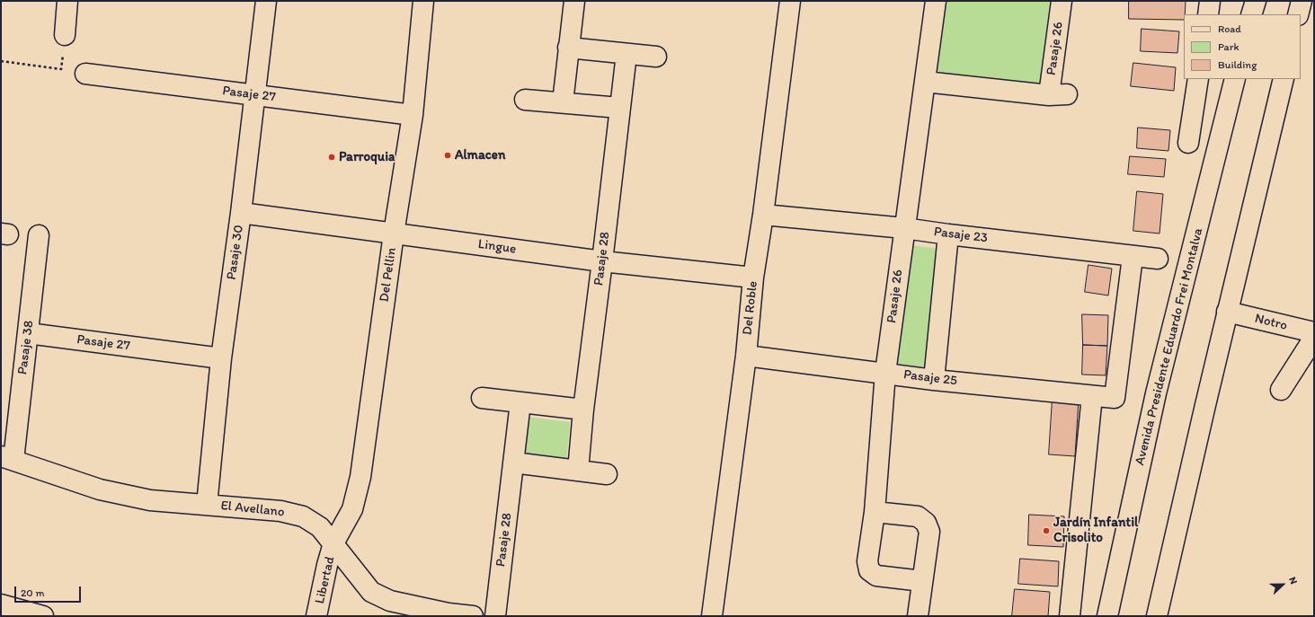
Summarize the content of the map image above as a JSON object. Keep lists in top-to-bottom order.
{
  "streets": {
    "street": [
      "Pasaje 26",
      "Pasaje 27",
      "Pasaje 23",
      "Lingue",
      "Pasaje 30",
      "Pasaje 28",
      "Del Pellin",
      "Del Roble",
      "Notro",
      "Avenida Presidente Eduardo Frei Montalva",
      "Pasaje 38",
      "Pasaje 25",
      "El Avellano",
      "Libertad"
    ]
  },
  "crossings": [
    ["Pasaje 26", "Pasaje 23"],
    ["Pasaje 26", "Pasaje 25"],
    ["Pasaje 27", "Pasaje 30"],
    ["Pasaje 27", "Del Pellin"],
    ["Pasaje 27", "Pasaje 38"],
    ["Pasaje 23", "Del Roble"],
    ["Pasaje 23", "Pasaje 25"],
    ["Lingue", "Pasaje 30"],
    ["Lingue", "Pasaje 28"],
    ["Lingue", "Del Pellin"],
    ["Lingue", "Del Roble"],
    ["Pasaje 30", "El Avellano"],
    ["Del Pellin", "El Avellano"],
    ["Del Pellin", "Libertad"],
    ["Del Roble", "Pasaje 25"],
    ["Pasaje 38", "El Avellano"],
    ["El Avellano", "Libertad"]
  ],
  "places": ["Almacen", "Parroquia", "Jardín Infantil Crisolito"],
  "legend": ["Road", "Park", "Building"],
  "scale_bar": "20 m",
  "north": "right"
}
